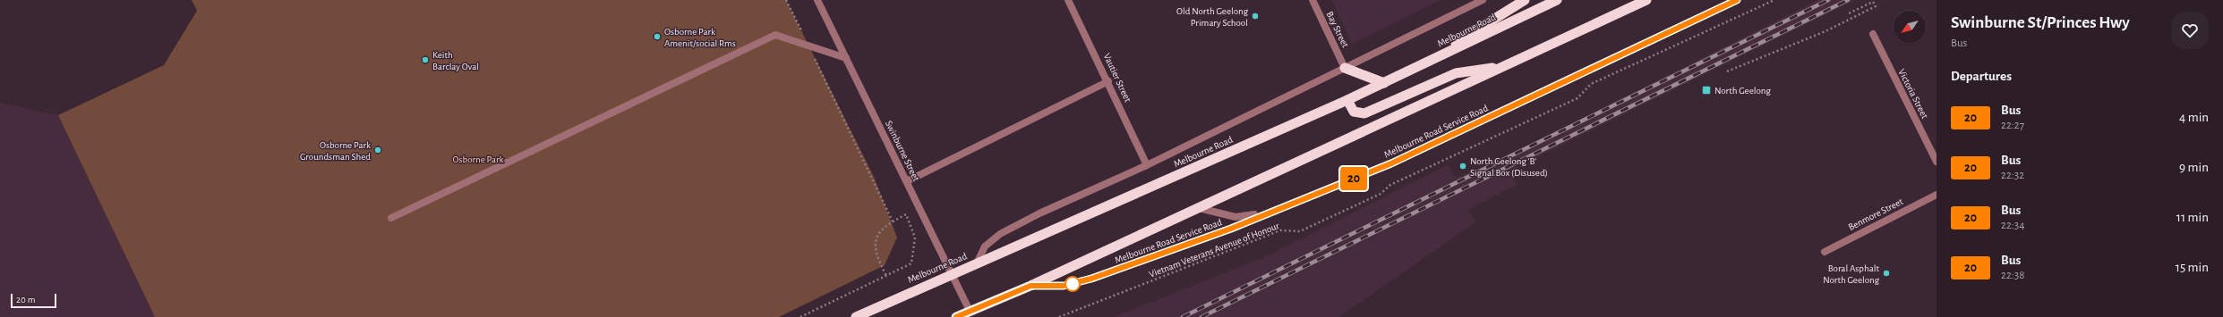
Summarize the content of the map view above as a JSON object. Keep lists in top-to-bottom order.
{
  "streets": {
    "highway": ["Melbourne Road"],
    "street": [
      "Bay Street",
      "Vautier Street",
      "Victoria Street",
      "Melbourne Road Service Road",
      "Swinburne Street",
      "Benmore Street"
    ],
    "path": ["Vietnam Veterans Avenue of Honour"]
  },
  "crossings": [
    ["Melbourne Road", "Swinburne Street"]
  ],
  "parks": ["Osborne Park"],
  "places": {
    "other": [
      "Old North Geelong Primary School",
      "Osborne Park Amenit/social Rms",
      "Keith Barclay Oval",
      "Osborne Park Groundsman Shed",
      "North Geelong 'B' Signal Box (Disused)",
      "Boral Asphalt North Geelong"
    ],
    "transit": ["North Geelong"]
  },
  "lines": ["bus line 20"],
  "scale_bar": "20 m",
  "north": "bottom left",
  "page": {
    "on_map": "20",
    "heading": [
      ["Swinburne St/Princes Hwy", "Bus"],
      "Departures"
    ],
    "list": [
      {
        "mark": "20",
        "name": "Bus",
        "note": "22:27",
        "value": "4 min"
      },
      {
        "mark": "20",
        "name": "Bus",
        "note": "22:32",
        "value": "9 min"
      },
      {
        "mark": "20",
        "name": "Bus",
        "note": "22:34",
        "value": "11 min"
      },
      {
        "mark": "20",
        "name": "Bus",
        "note": "22:38",
        "value": "15 min"
      }
    ],
    "scale": "20 m"
  }
}
